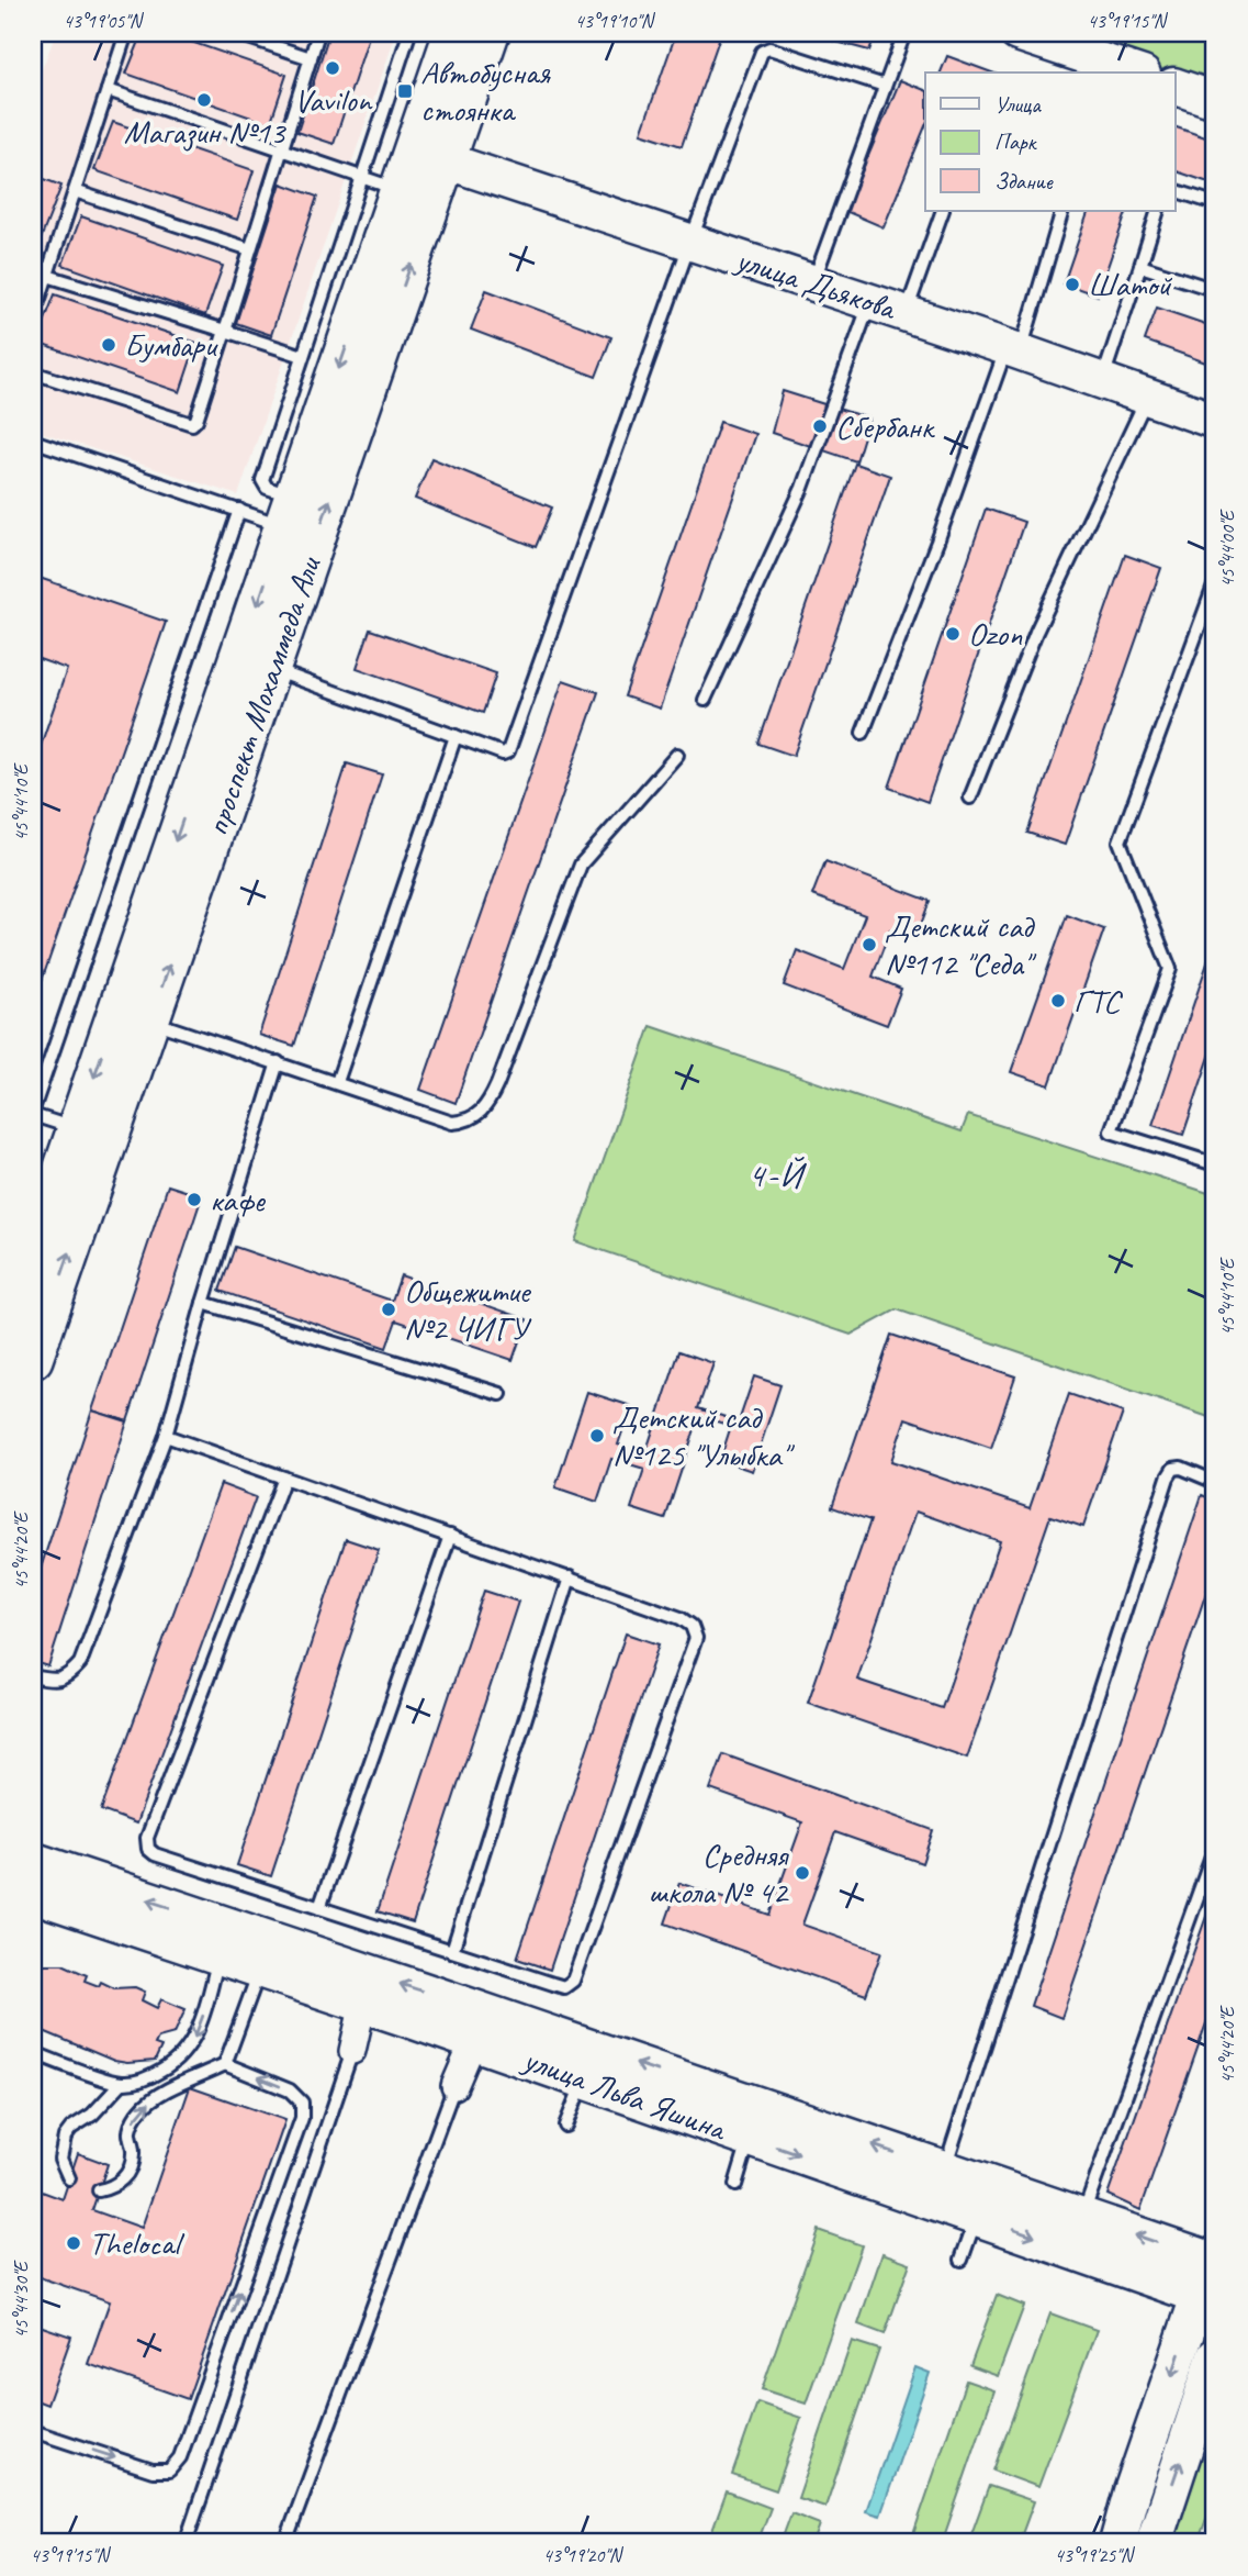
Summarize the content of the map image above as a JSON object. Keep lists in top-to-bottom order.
{
  "streets": {
    "main road": ["проспект Мохаммеда Али", "улица Льва Яшина"],
    "street": ["улица Дьякова"]
  },
  "crossings": [
    ["улица Дьякова", "проспект Мохаммеда Али"]
  ],
  "districts": ["4-Й"],
  "places": {
    "other": [
      "Vavilon",
      "Магазин №13",
      "Шатой",
      "Бумбари",
      "Сбербанк",
      "Ozon",
      "Детский сад №112 \"Седа\"",
      "ГТС",
      "кафе",
      "Общежитие №2 ЧИГУ",
      "Детский сад №125 \"Улыбка\"",
      "Средняя школа № 42",
      "Thelocal"
    ],
    "transit": ["Автобусная стоянка"]
  },
  "legend": ["Улица", "Парк", "Здание"],
  "coordinates": [
    "43°19'05\"N",
    "43°19'10\"N",
    "43°19'15\"N",
    "45°44'00\"E",
    "45°44'10\"E",
    "45°44'20\"E",
    "45°44'30\"E",
    "43°19'20\"N",
    "43°19'25\"N"
  ]
}
